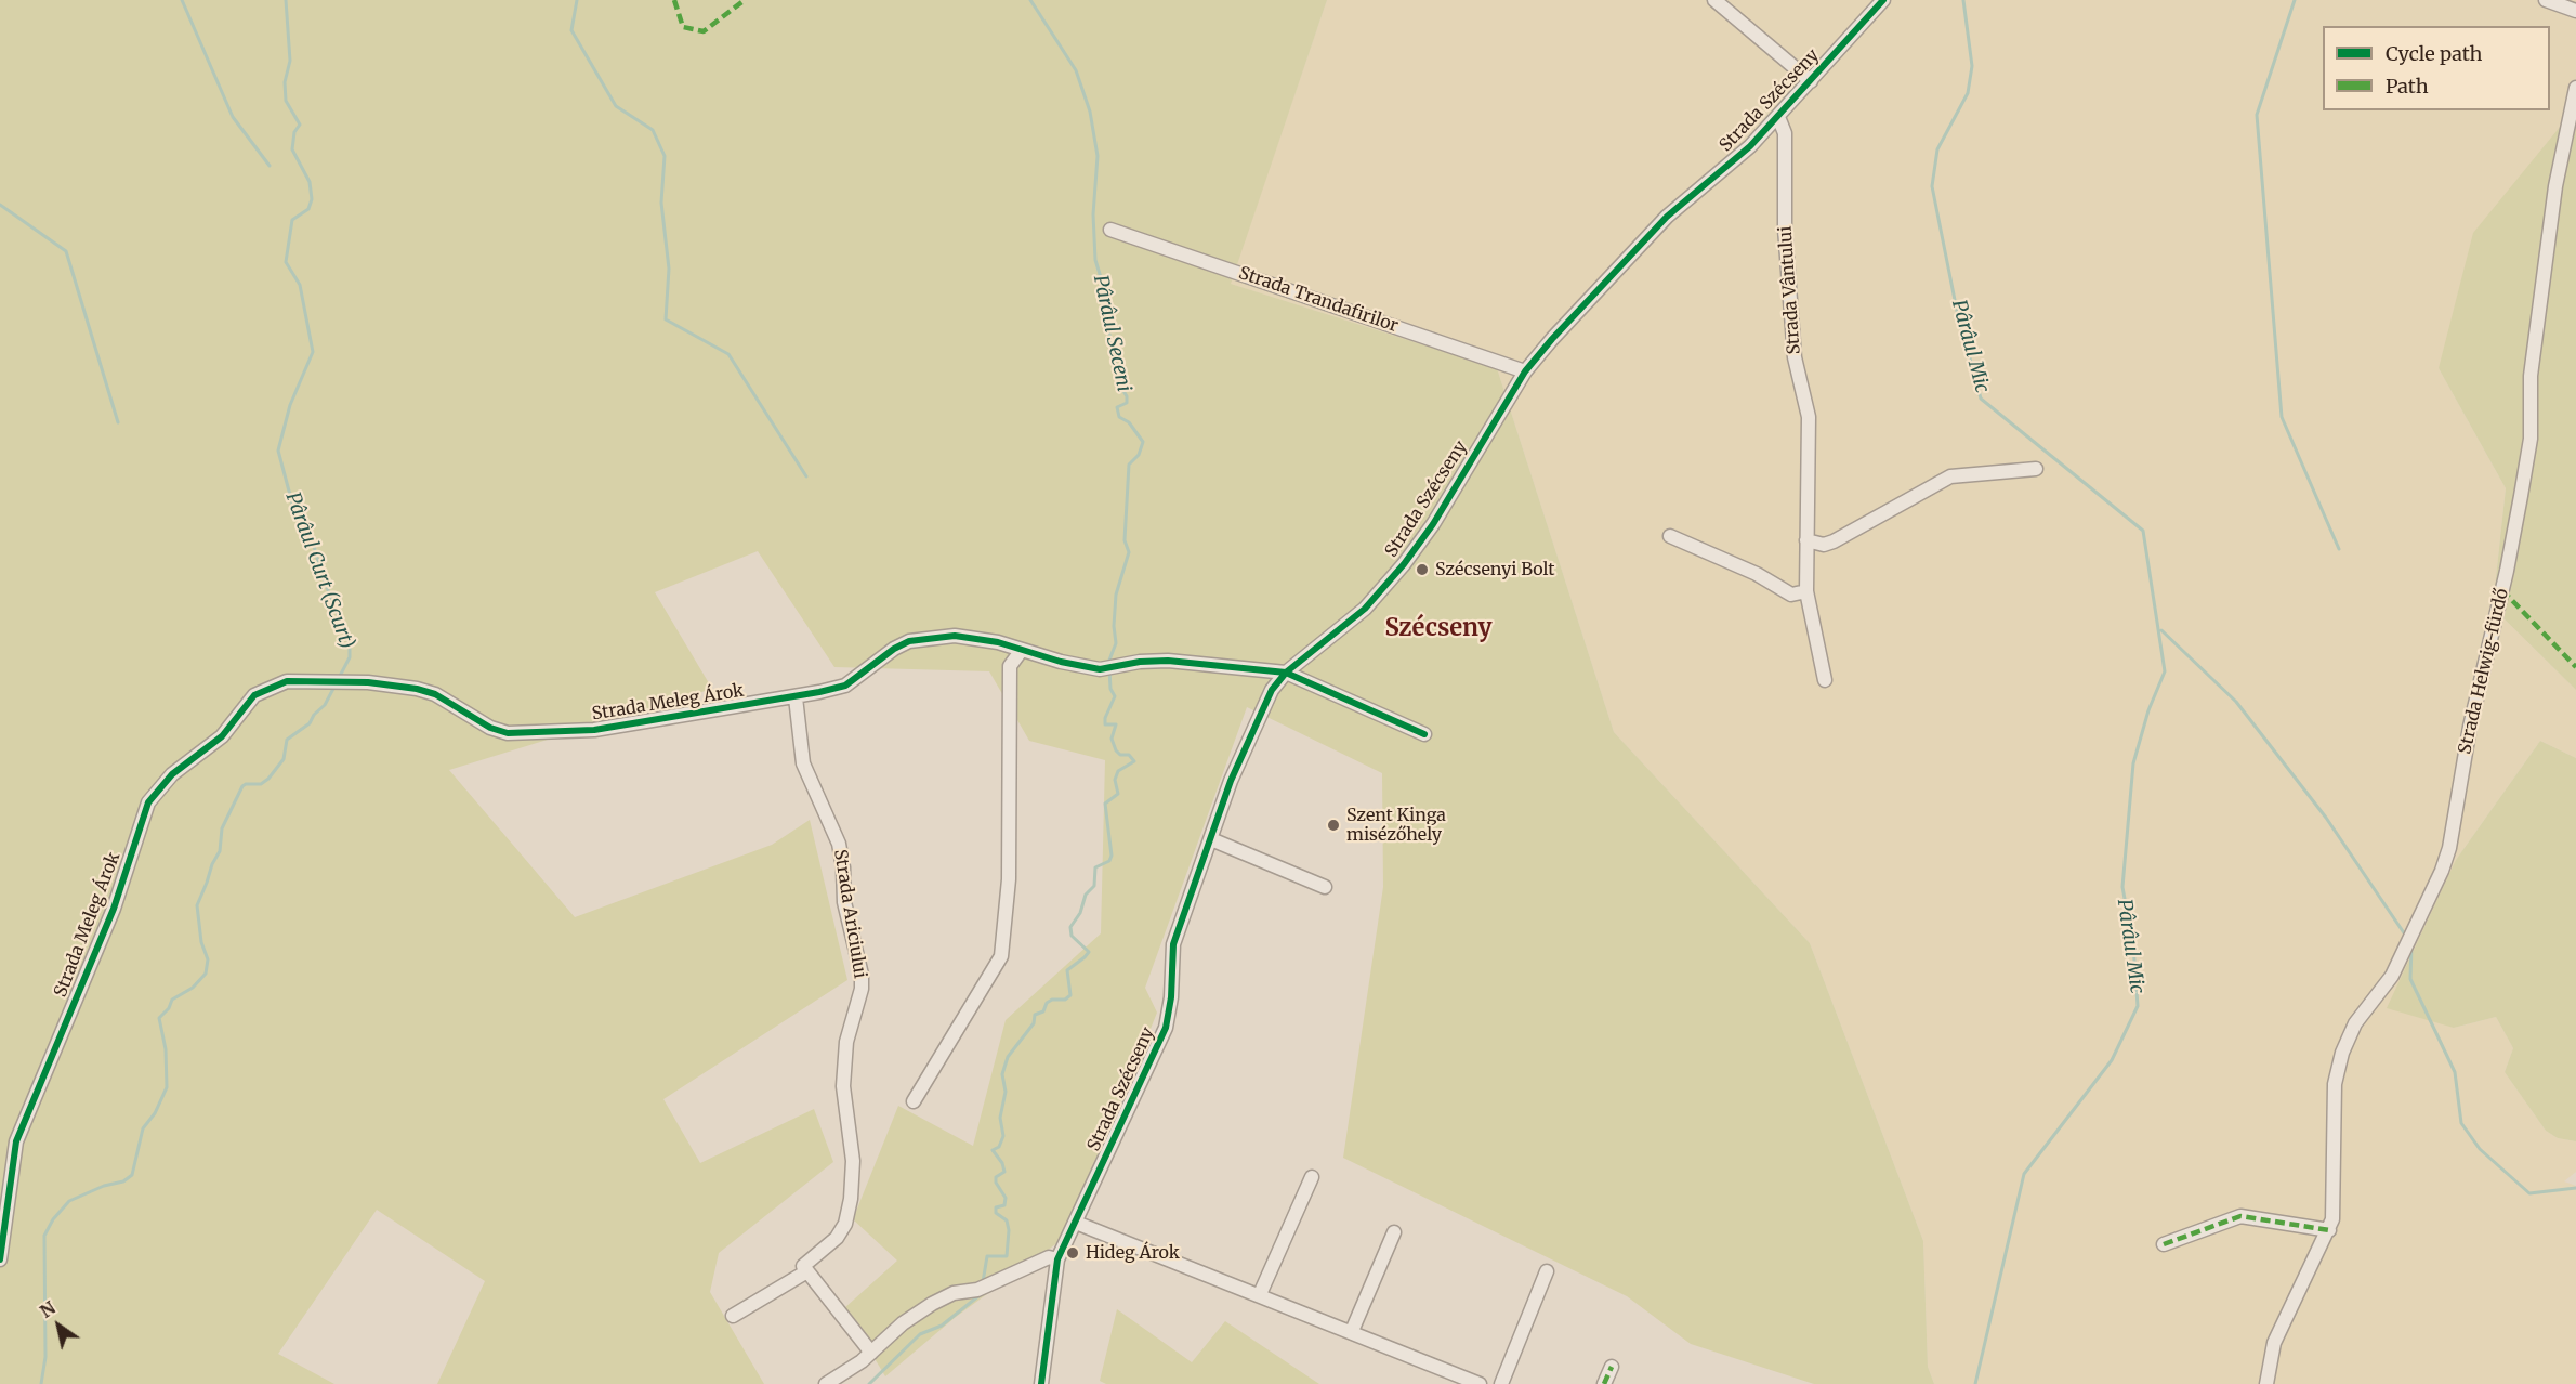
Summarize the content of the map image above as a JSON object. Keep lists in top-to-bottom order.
{
  "streets": {
    "street": [
      "Strada Szécseny",
      "Strada Vântului",
      "Strada Trandafirilor",
      "Strada Helwig-fürdő",
      "Strada Meleg Árok",
      "Strada Ariciului"
    ]
  },
  "crossings": [
    ["Strada Szécseny", "Strada Vântului"],
    ["Strada Szécseny", "Strada Trandafirilor"],
    ["Strada Szécseny", "Strada Meleg Árok"],
    ["Strada Meleg Árok", "Strada Ariciului"]
  ],
  "districts": ["Szécseny"],
  "water": ["Pârâul Seceni", "Pârâul Mic", "Pârâul Curt (Scurt)"],
  "places": ["Szécsenyi Bolt", "Szent Kinga misézőhely", "Hideg Árok"],
  "legend": ["Cycle path", "Path"],
  "north": "top left"
}
